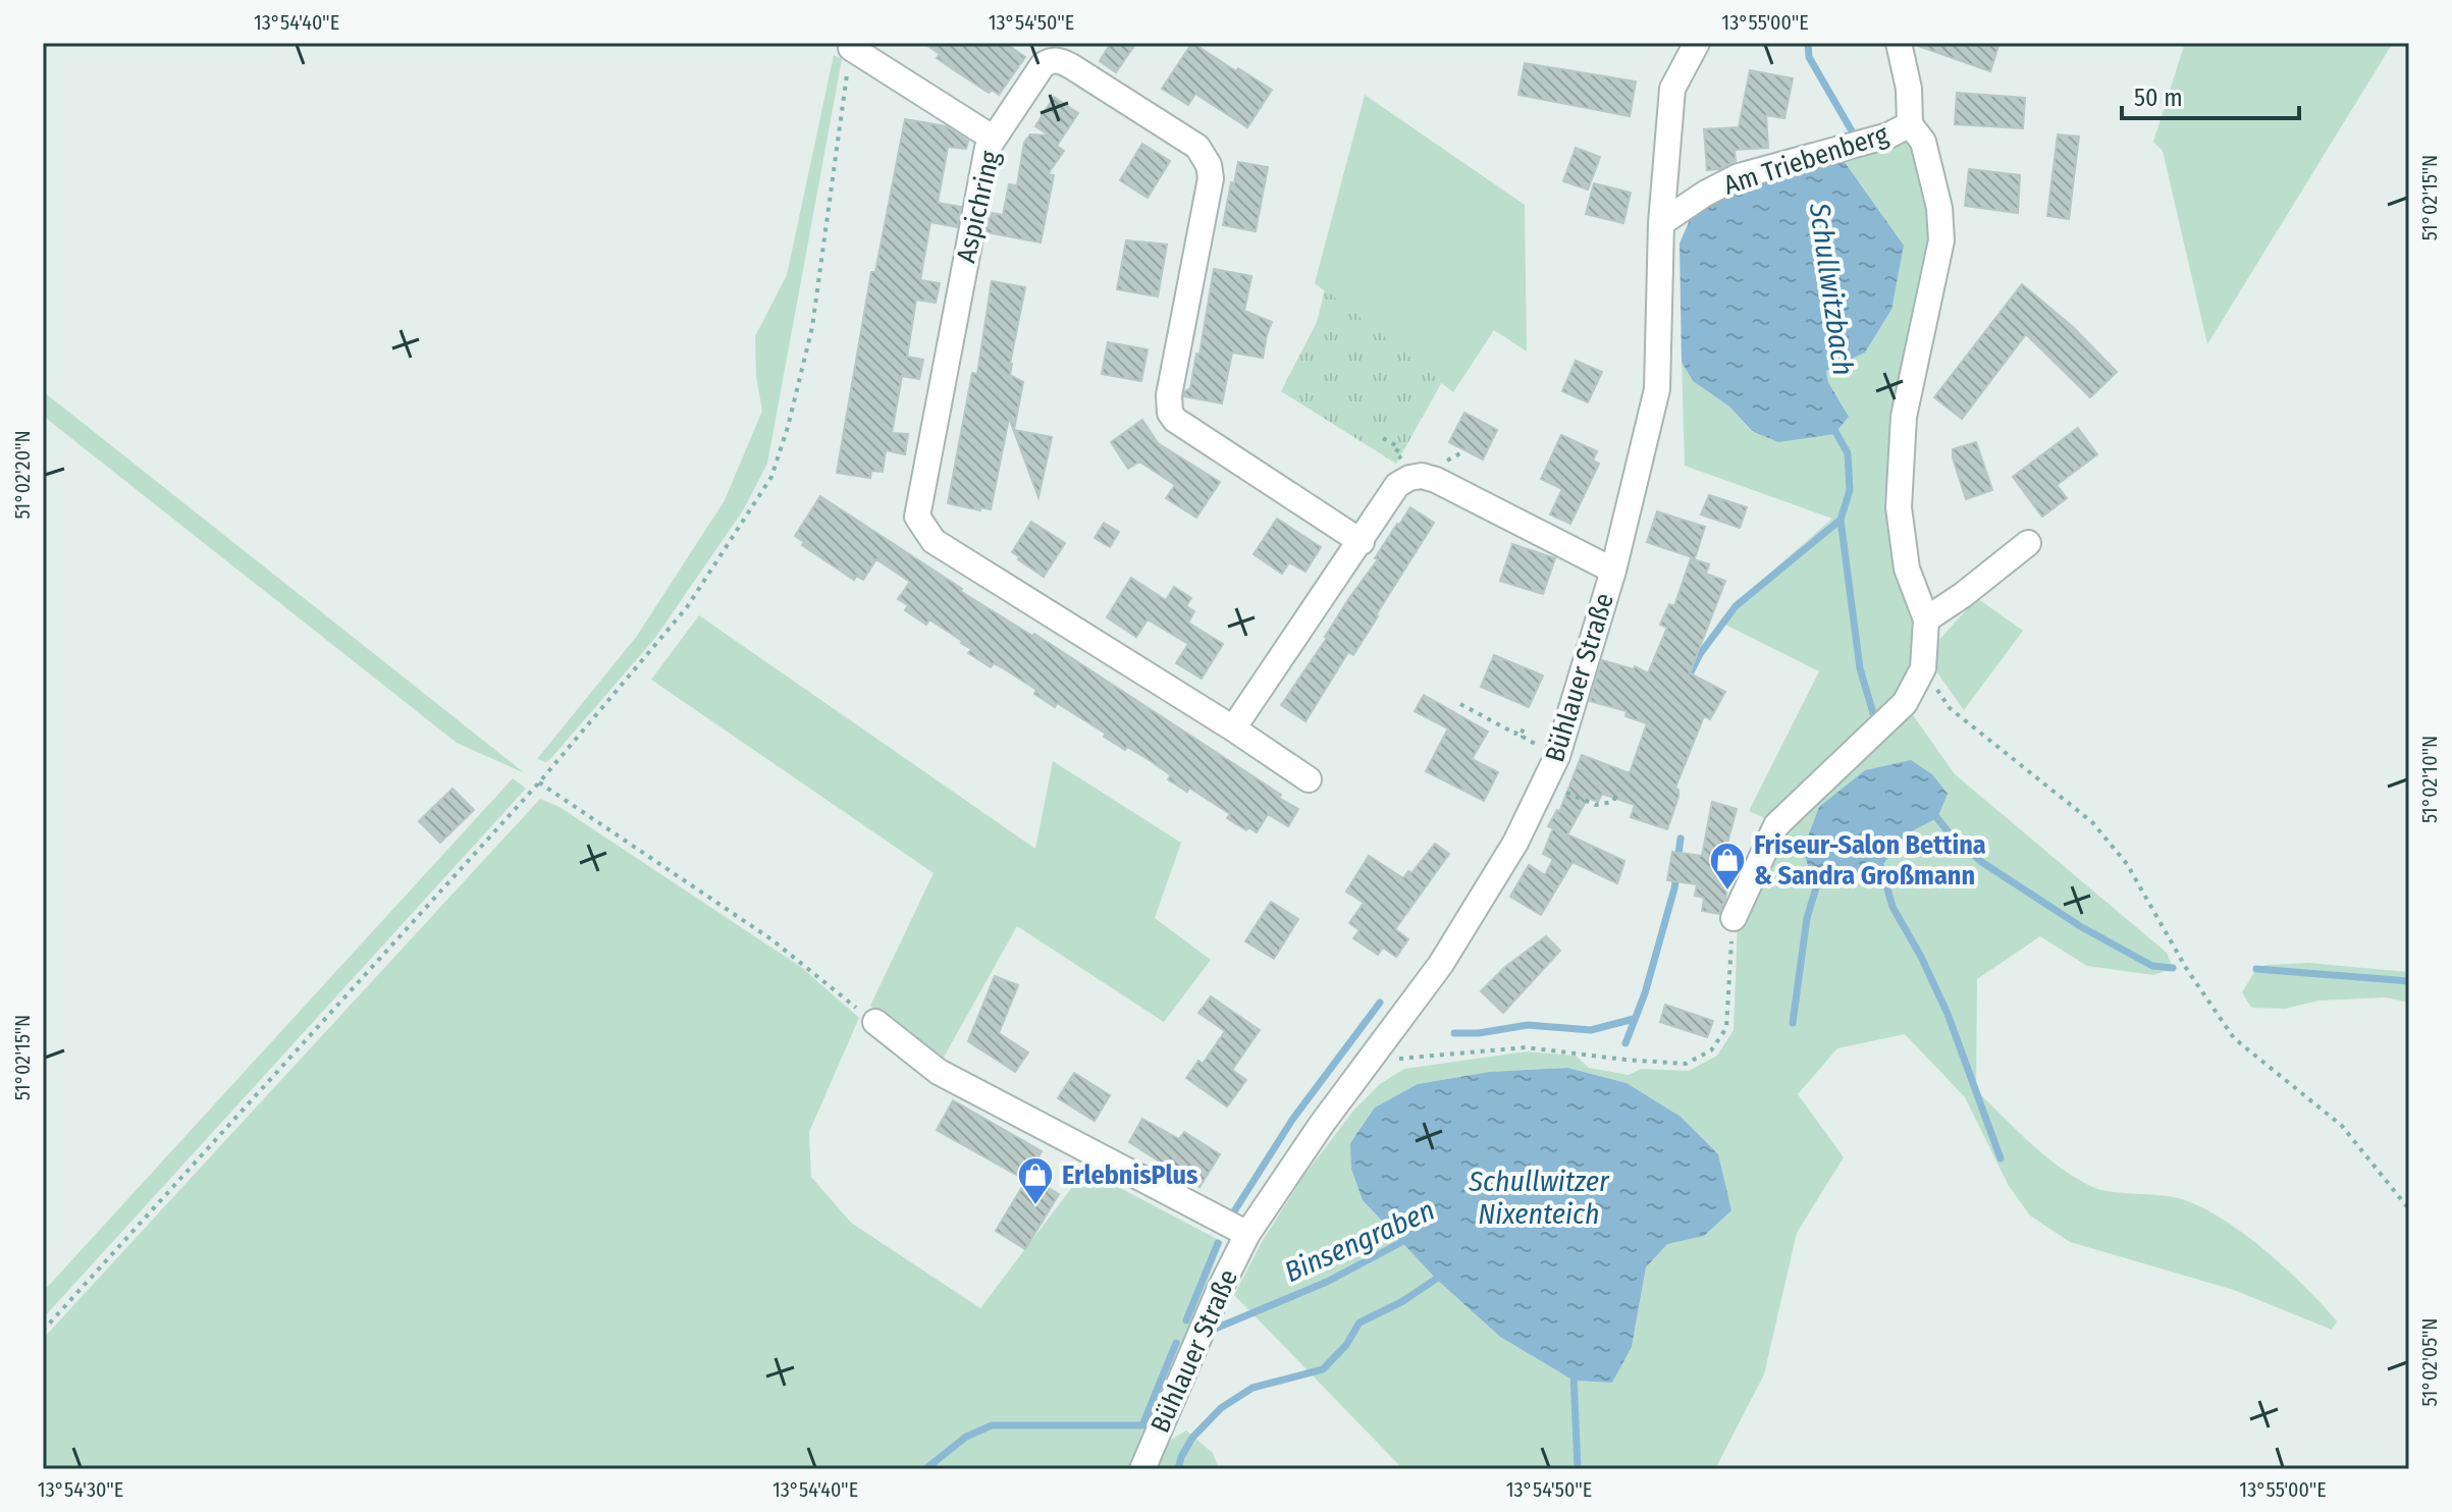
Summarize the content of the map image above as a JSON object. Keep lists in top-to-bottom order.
{
  "streets": {
    "street": ["Am Triebenberg", "Aspichring", "Bühlauer Straße"]
  },
  "crossings": [
    ["Am Triebenberg", "Bühlauer Straße"]
  ],
  "water": ["Schullwitzbach", "Schullwitzer Nixenteich", "Binsengraben"],
  "places": {
    "shop": ["Friseur-Salon Bettina & Sandra Großmann", "ErlebnisPlus"]
  },
  "scale_bar": "50 m",
  "coordinates": [
    "13°54'40\"E",
    "13°54'50\"E",
    "13°55'00\"E",
    "51°02'15\"N",
    "51°02'20\"N",
    "51°02'10\"N",
    "51°02'05\"N",
    "13°54'30\"E"
  ]
}
